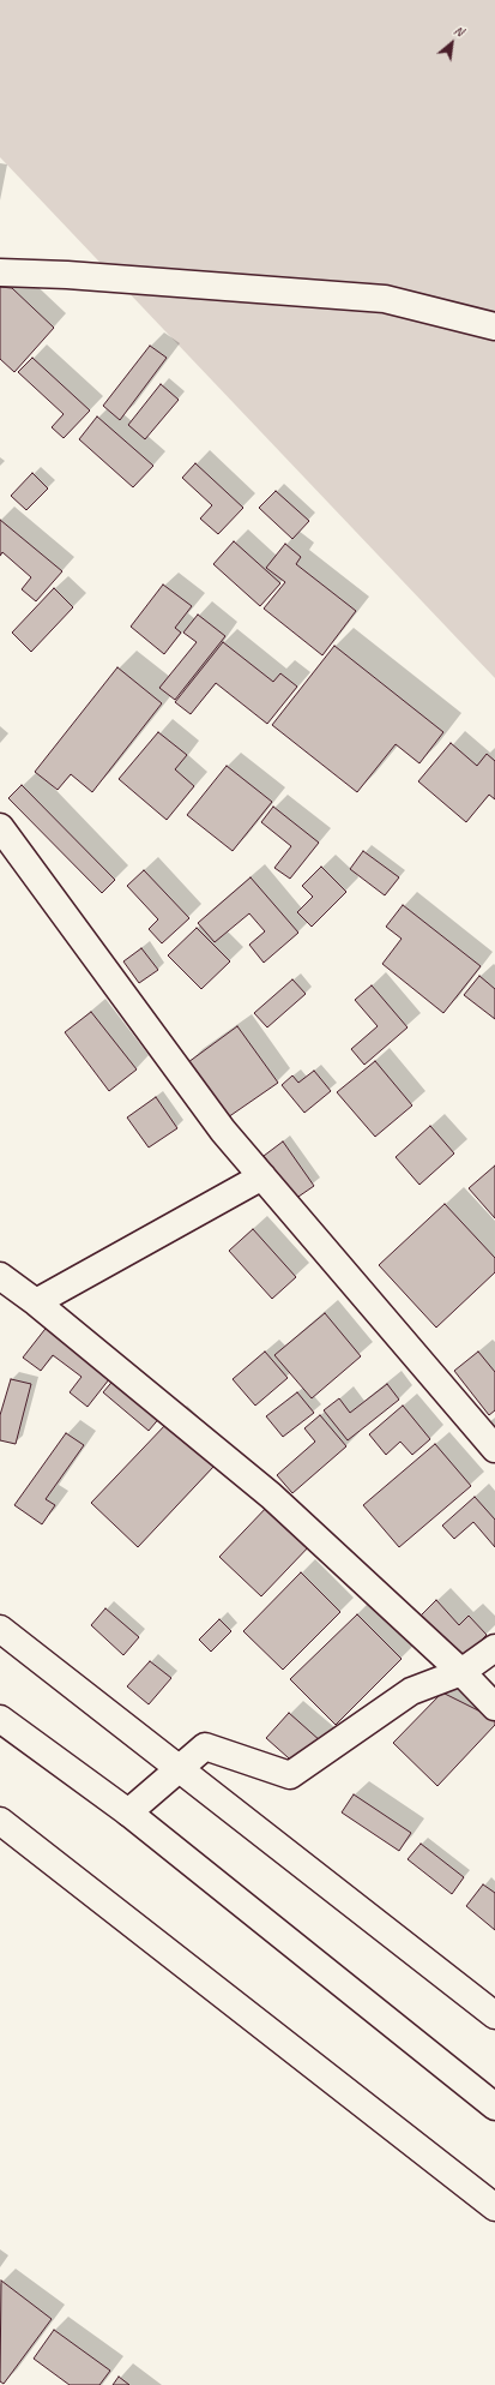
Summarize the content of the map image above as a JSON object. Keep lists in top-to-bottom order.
{
  "north": "top right"
}
